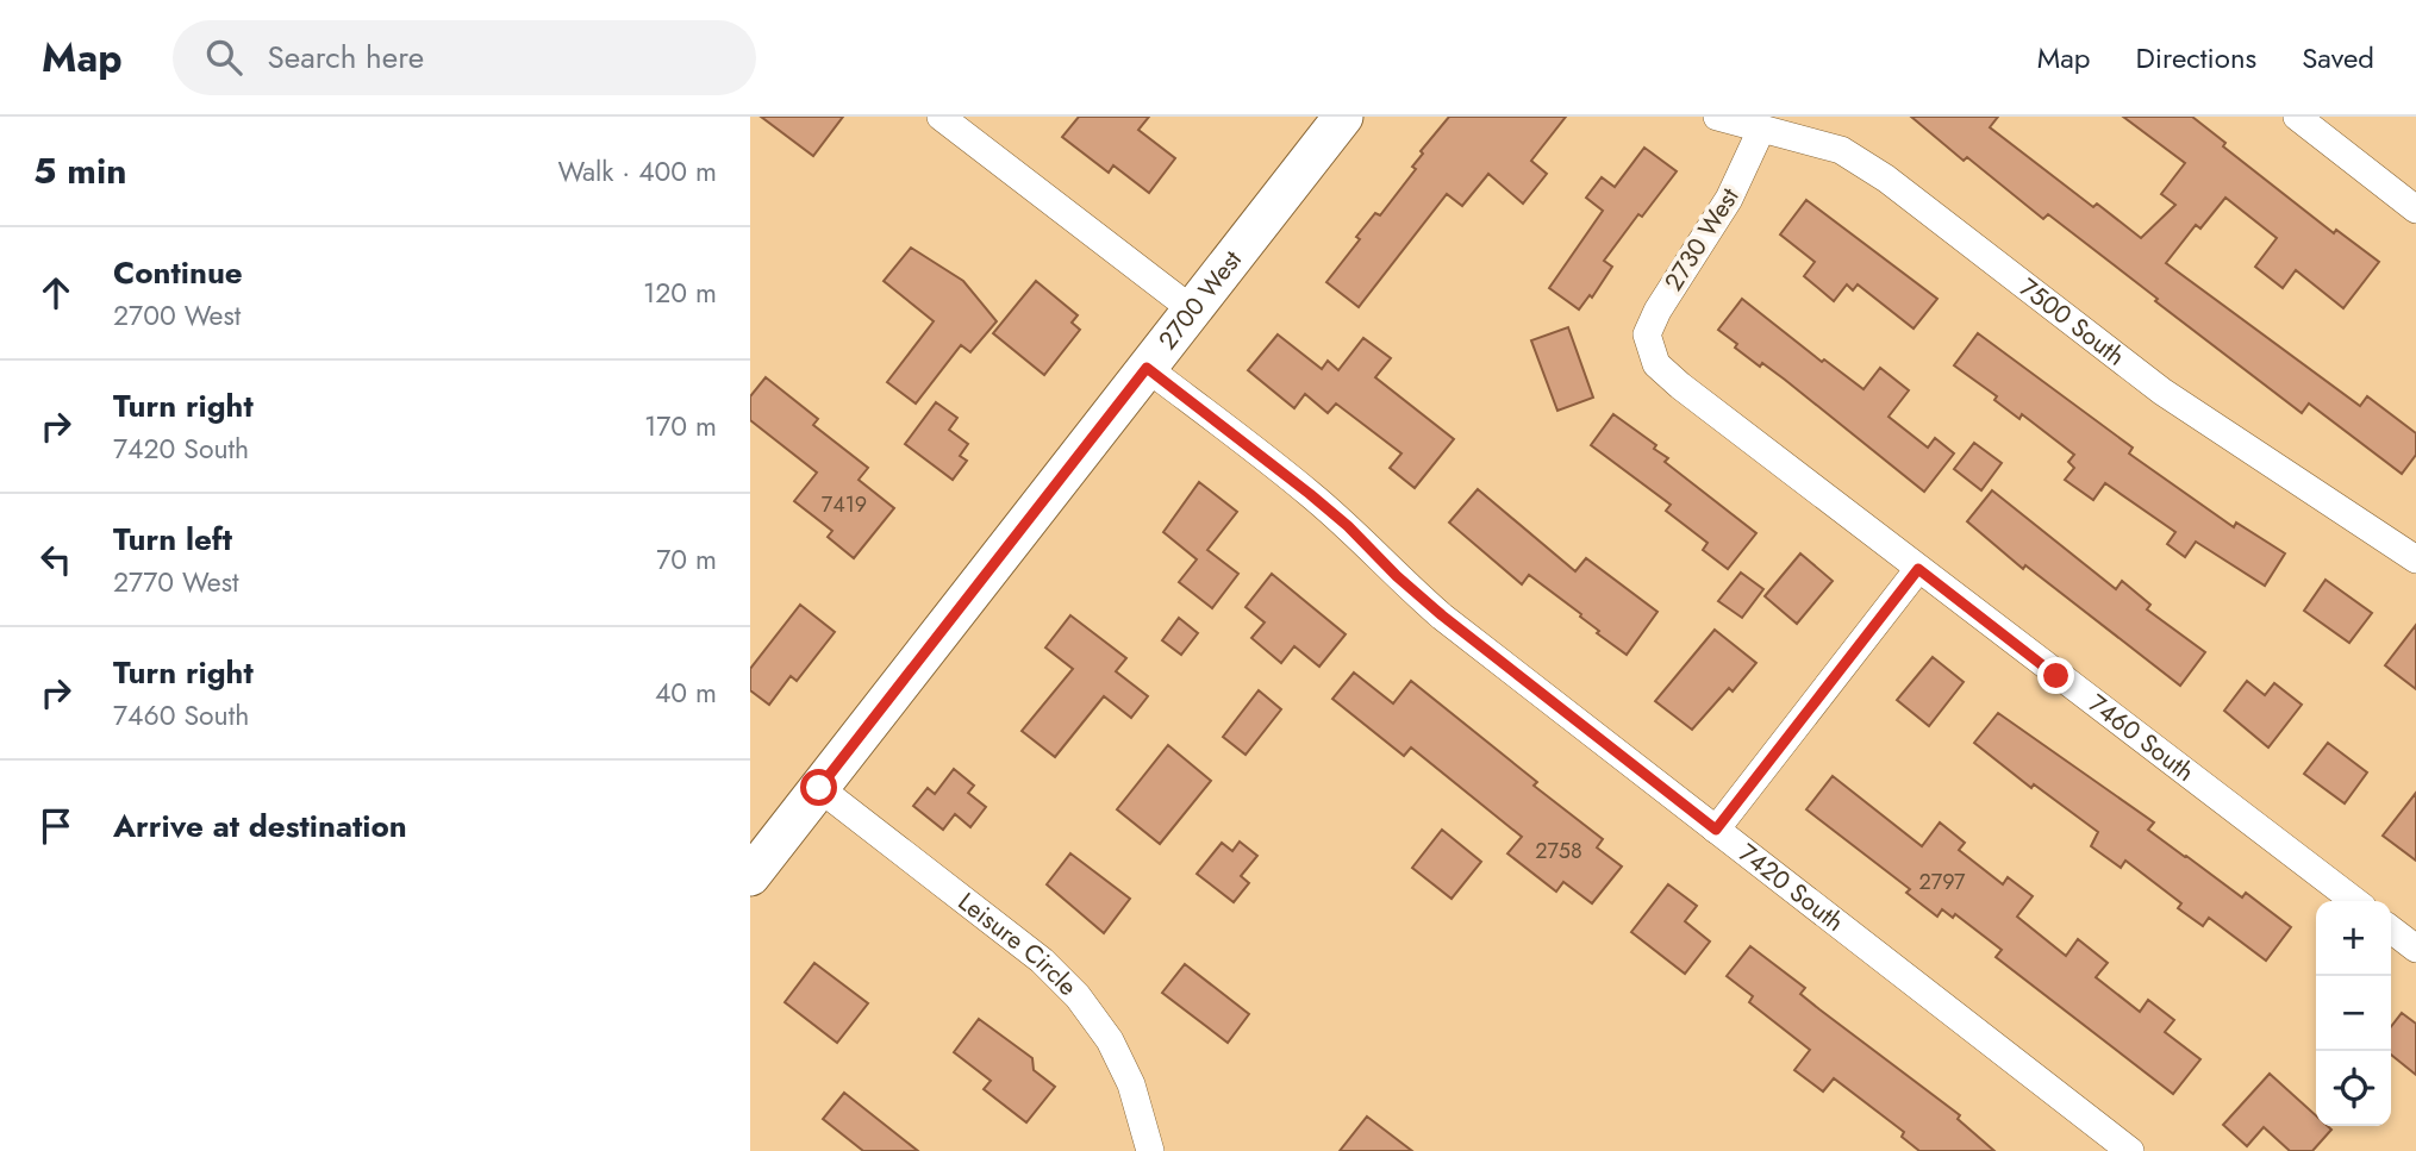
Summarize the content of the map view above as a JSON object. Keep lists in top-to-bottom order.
{
  "streets": {
    "main road": ["2700 West"],
    "street": [
      "2730 West",
      "7500 South",
      "7460 South",
      "7420 South",
      "Leisure Circle"
    ]
  },
  "crossings": [
    ["2730 West", "7500 South"],
    ["2730 West", "7460 South"],
    ["2700 West", "7420 South"],
    ["2700 West", "Leisure Circle"]
  ],
  "house_numbers": ["7419", "2758", "2797"],
  "page": {
    "header": "Map",
    "search": "Search here",
    "nav": ["Map", "Directions", "Saved"],
    "heading": ["5 min", "Walk · 400 m"],
    "list": [
      ["Continue", "2700 West", "120 m"],
      ["Turn right", "7420 South", "170 m"],
      ["Turn left", "2770 West", "70 m"],
      ["Turn right", "7460 South", "40 m"],
      "Arrive at destination"
    ],
    "map_buttons": ["+", "−"]
  }
}
